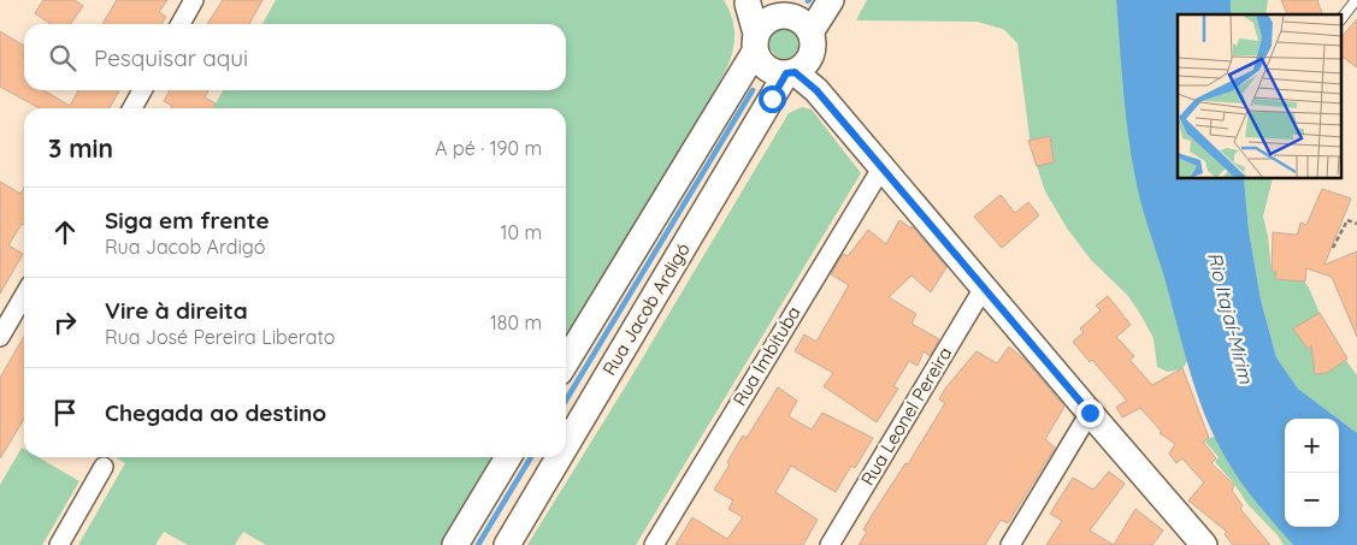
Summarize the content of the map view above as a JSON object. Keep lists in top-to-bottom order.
{
  "streets": {
    "main road": ["Rua Jacob Ardigó"],
    "street": ["Rua Imbituba", "Rua Leonel Pereira"]
  },
  "water": ["Rio Itajaí-Mirim"],
  "page": {
    "search": "Pesquisar aqui",
    "heading": ["3 min", "A pé · 190 m"],
    "list": [
      ["Siga em frente", "Rua Jacob Ardigó", "10 m"],
      ["Vire à direita", "Rua José Pereira Liberato", "180 m"],
      "Chegada ao destino"
    ],
    "map_buttons": ["+", "−"]
  }
}
